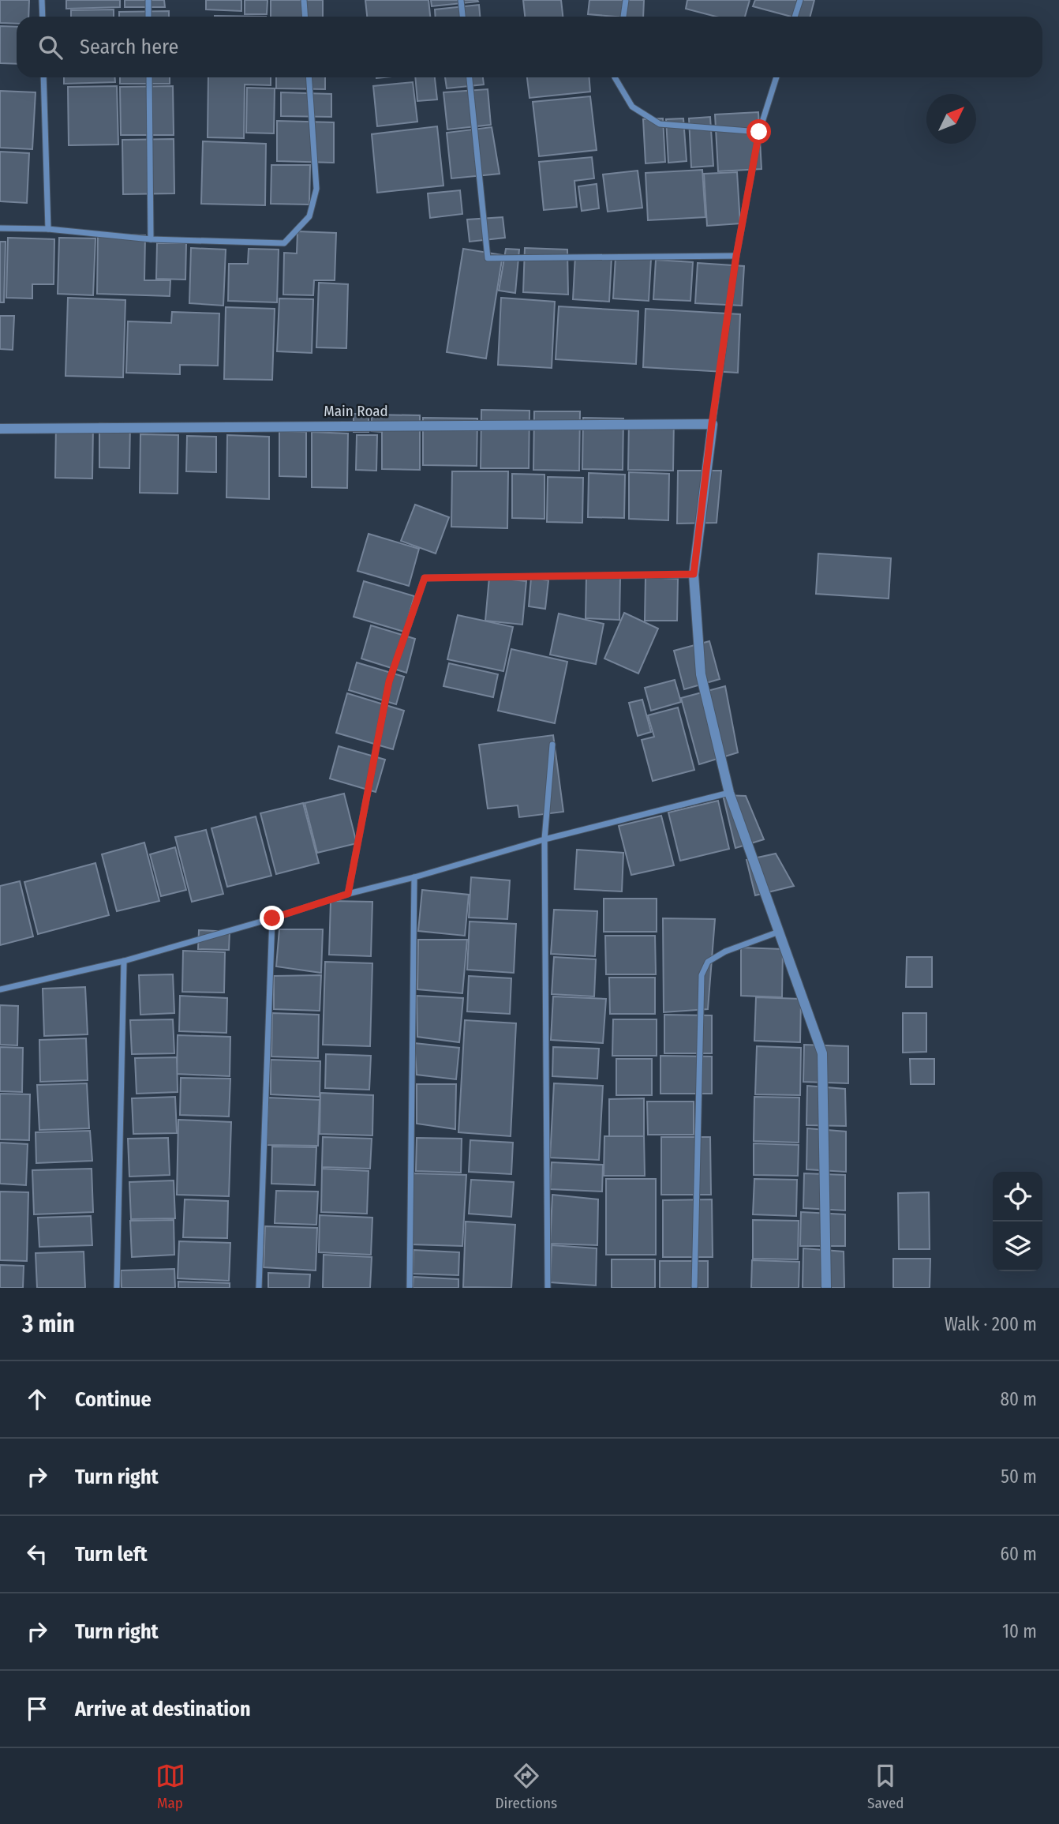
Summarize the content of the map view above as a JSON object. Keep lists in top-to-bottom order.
{
  "streets": {
    "street": ["Main Road"]
  },
  "north": "top right",
  "page": {
    "search": "Search here",
    "heading": ["3 min", "Walk · 200 m"],
    "list": [
      ["Continue", "80 m"],
      ["Turn right", "50 m"],
      ["Turn left", "60 m"],
      ["Turn right", "10 m"],
      "Arrive at destination"
    ],
    "nav": ["Map", "Directions", "Saved"]
  }
}
